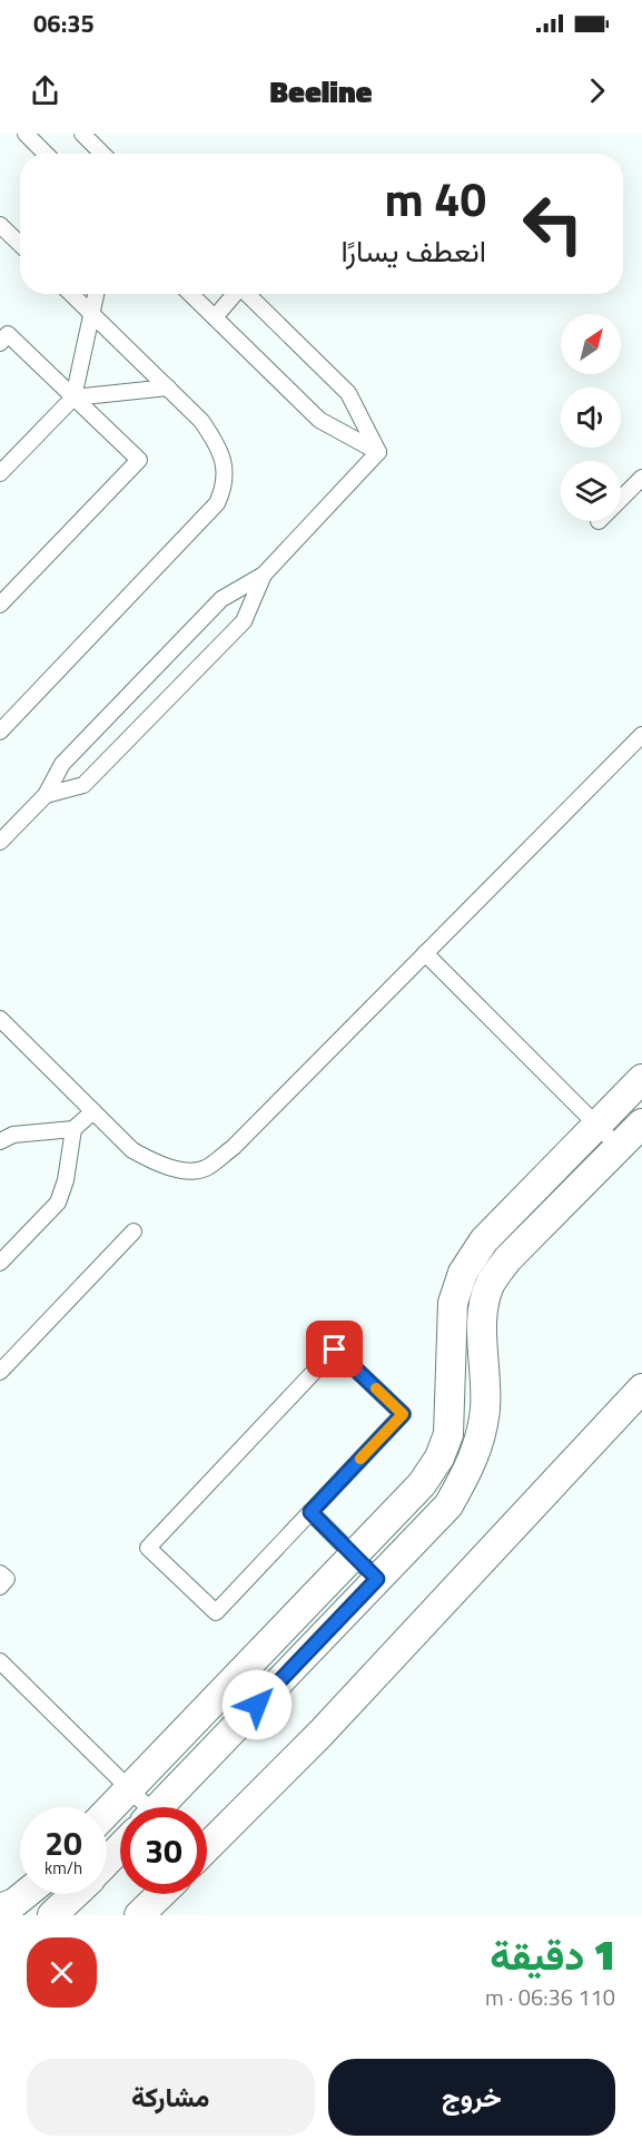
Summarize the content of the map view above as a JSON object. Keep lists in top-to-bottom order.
{
  "north": "top right",
  "page": {
    "status": "06:35",
    "header": "Beeline",
    "turn": ["40 m", "انعطف يسارًا"],
    "speed": "20 km/h",
    "limit": "30",
    "heading": ["1 دقيقة", "110 m · 06:36"],
    "buttons": ["خروج", "مشاركة"]
  }
}
